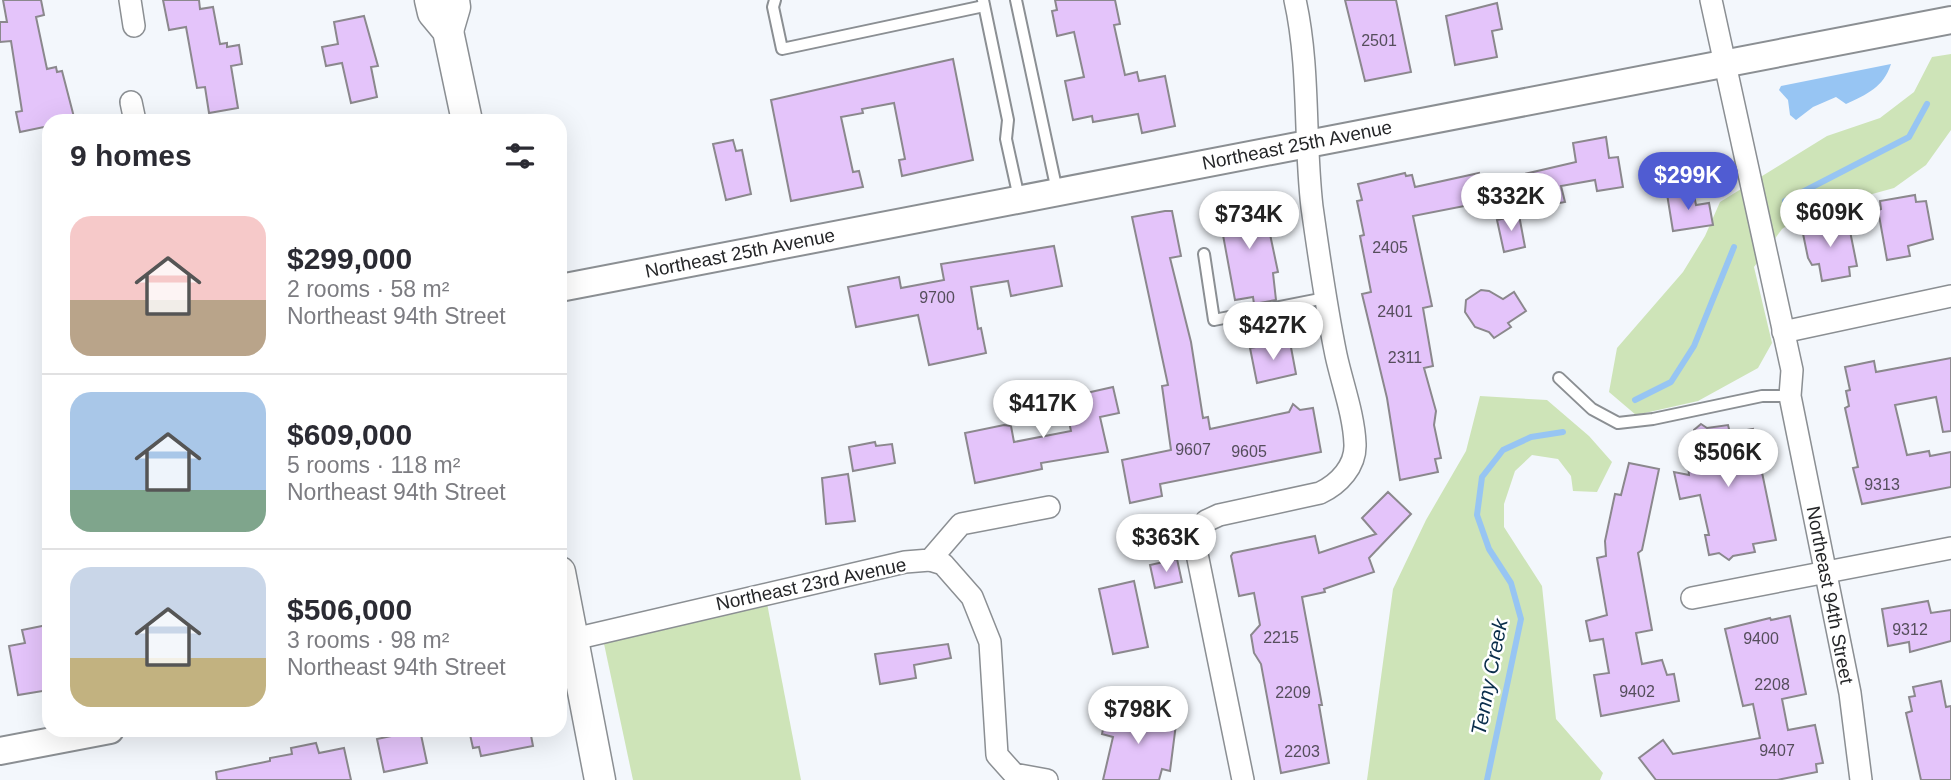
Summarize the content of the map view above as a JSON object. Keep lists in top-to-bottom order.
{
  "streets": {
    "street": ["Northeast 25th Avenue", "Northeast 23rd Avenue", "Northeast 94th Street"]
  },
  "crossings": [
    ["Northeast 25th Avenue", "Northeast 94th Street"]
  ],
  "water": ["Tenny Creek"],
  "house_numbers": [
    "2501",
    "2405",
    "9700",
    "2401",
    "2311",
    "9607",
    "9605",
    "9313",
    "9312",
    "2215",
    "9400",
    "2208",
    "9402",
    "2209",
    "9407",
    "2203"
  ],
  "page": {
    "heading": "9 homes",
    "price": [
      "$299K",
      "$332K",
      "$609K",
      "$734K",
      "$427K",
      "$417K",
      "$506K",
      "$363K",
      "$798K"
    ],
    "list": [
      {
        "name": "$299,000",
        "note": "2 rooms · 58 m² · Northeast 94th Street"
      },
      {
        "name": "$609,000",
        "note": "5 rooms · 118 m² · Northeast 94th Street"
      },
      {
        "name": "$506,000",
        "note": "3 rooms · 98 m² · Northeast 94th Street"
      }
    ]
  }
}
